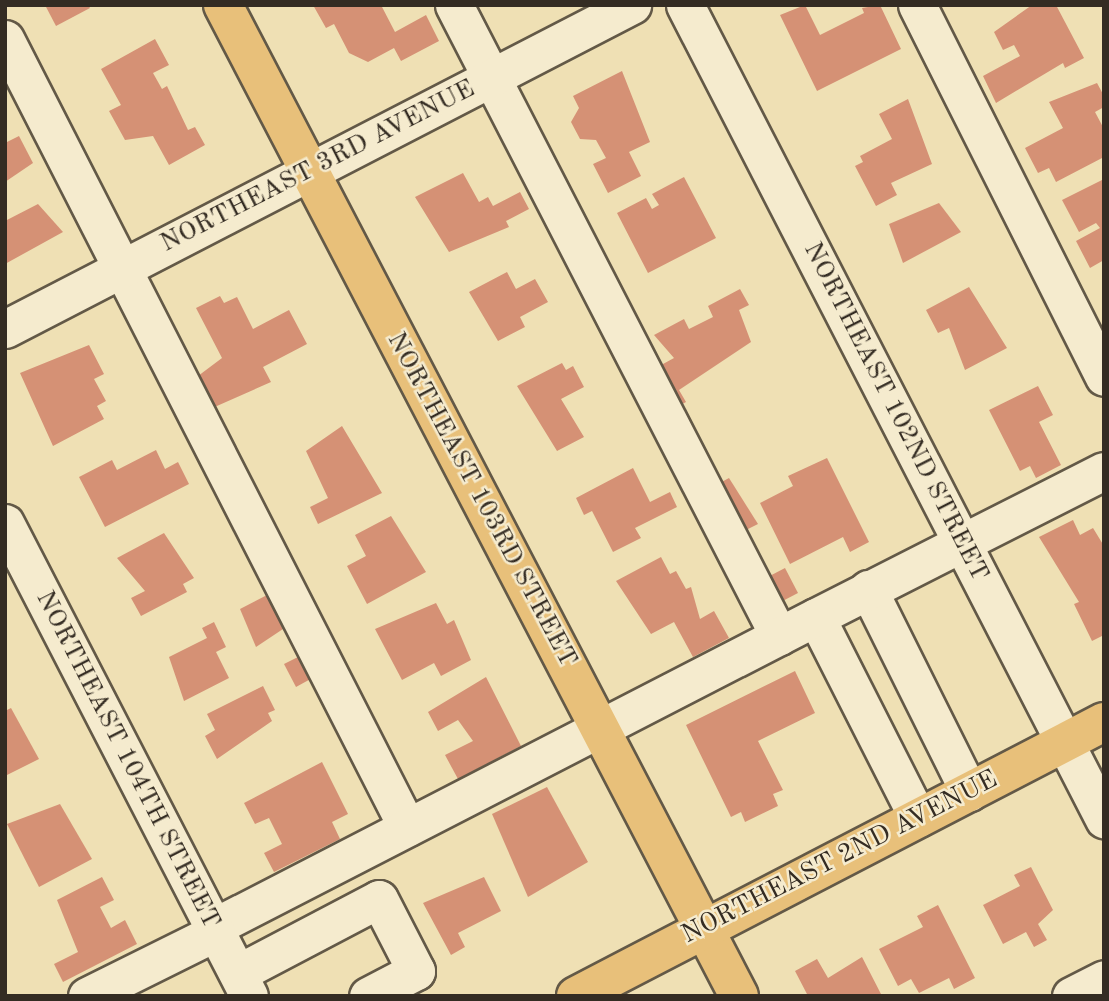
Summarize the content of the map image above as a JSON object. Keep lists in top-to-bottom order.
{
  "streets": {
    "main road": ["NORTHEAST 103RD STREET", "NORTHEAST 2ND AVENUE"],
    "street": ["NORTHEAST 3RD AVENUE", "NORTHEAST 102ND STREET", "NORTHEAST 104TH STREET"]
  },
  "crossings": [
    ["NORTHEAST 3RD AVENUE", "NORTHEAST 103RD STREET"],
    ["NORTHEAST 102ND STREET", "NORTHEAST 2ND AVENUE"],
    ["NORTHEAST 103RD STREET", "NORTHEAST 2ND AVENUE"]
  ]
}
